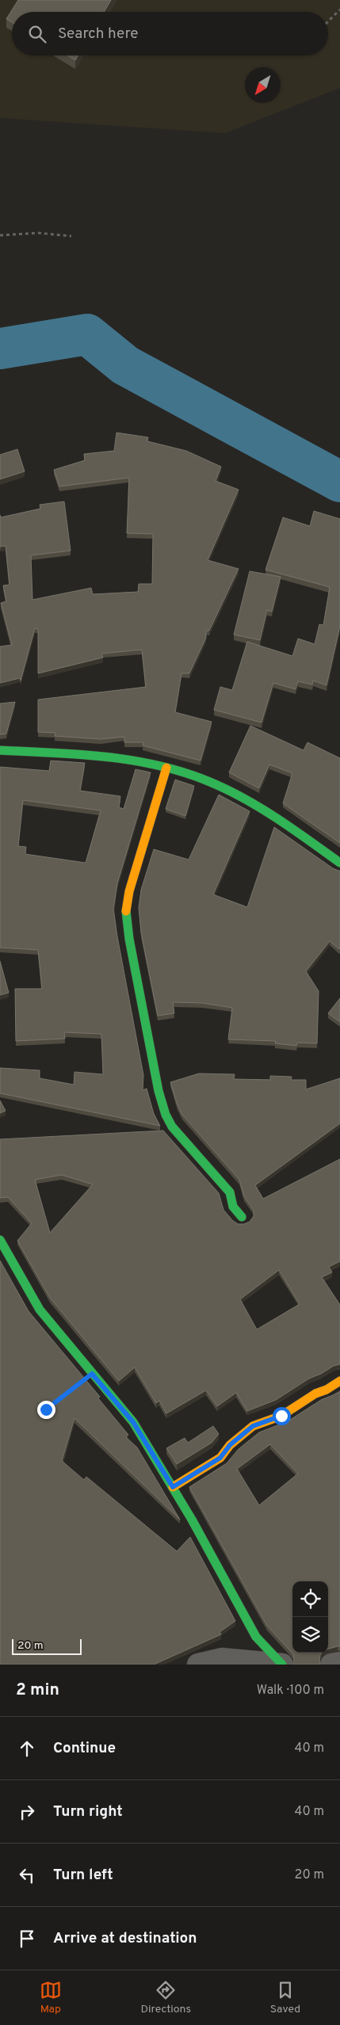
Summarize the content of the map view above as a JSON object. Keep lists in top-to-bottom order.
{
  "scale_bar": "20 m",
  "north": "bottom left",
  "page": {
    "search": "Search here",
    "scale": "20 m",
    "heading": ["2 min", "Walk · 100 m"],
    "list": [
      ["Continue", "40 m"],
      ["Turn right", "40 m"],
      ["Turn left", "20 m"],
      "Arrive at destination"
    ],
    "nav": ["Map", "Directions", "Saved"]
  }
}
